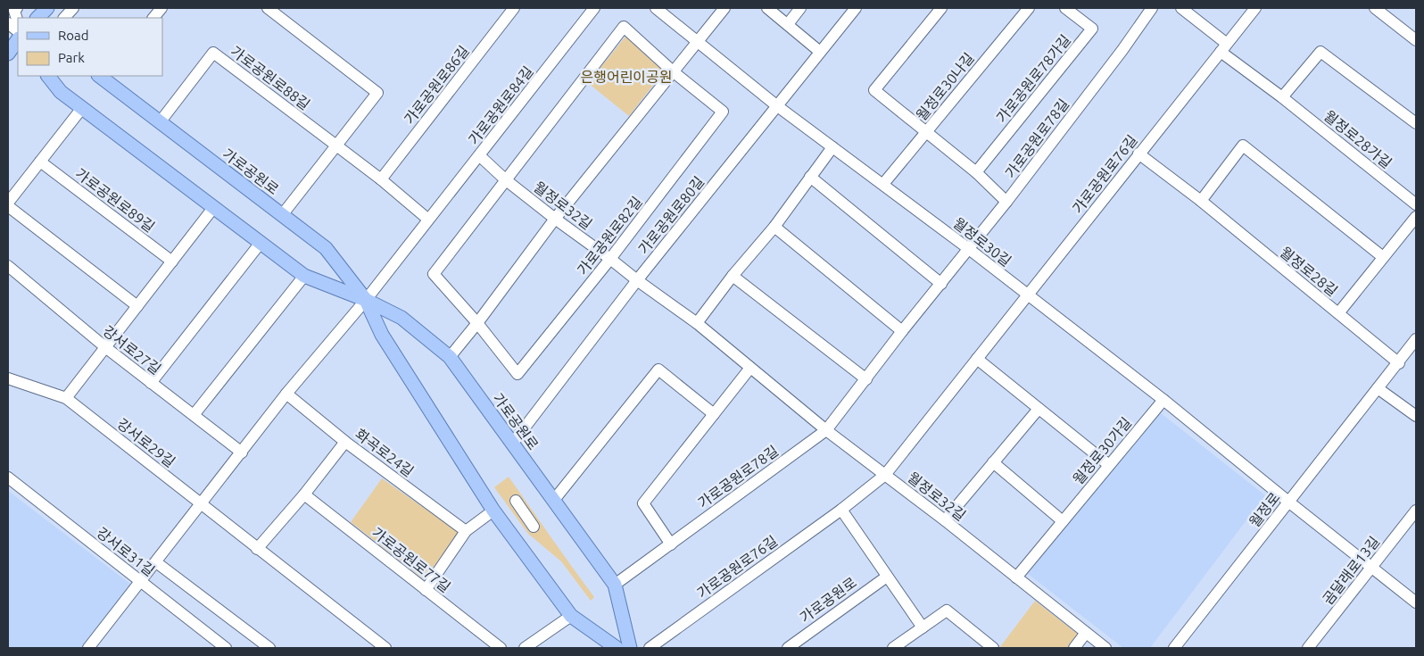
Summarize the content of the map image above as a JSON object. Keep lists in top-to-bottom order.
{
  "streets": {
    "main road": ["가로공원로"],
    "street": [
      "가로공원로88길",
      "가로공원로78가길",
      "가로공원로86길",
      "월정로30나길",
      "가로공원로84길",
      "가로공원로78길",
      "월정로28가길",
      "가로공원로76길",
      "가로공원로89길",
      "월정로32길",
      "가로공원로80길",
      "가로공원로82길",
      "월정로30길",
      "월정로28길",
      "강서로27길",
      "강서로29길",
      "월정로30가길",
      "화곡로24길",
      "월정로",
      "강서로31길",
      "가로공원로77길",
      "곰달래로13길"
    ]
  },
  "crossings": [
    ["가로공원로88길", "가로공원로"],
    ["월정로30나길", "월정로30길"],
    ["가로공원로84길", "가로공원로"],
    ["가로공원로84길", "월정로32길"],
    ["가로공원로78길", "가로공원로"],
    ["가로공원로78길", "월정로32길"],
    ["가로공원로78길", "월정로30길"],
    ["월정로28가길", "가로공원로76길"],
    ["가로공원로", "가로공원로80길"],
    ["가로공원로76길", "월정로32길"],
    ["가로공원로76길", "월정로30길"],
    ["가로공원로76길", "월정로28길"],
    ["월정로32길", "가로공원로80길"],
    ["월정로32길", "가로공원로82길"],
    ["월정로32길", "월정로30가길"],
    ["가로공원로80길", "월정로30길"],
    ["월정로30길", "월정로30가길"],
    ["월정로30길", "월정로"],
    ["월정로30길", "곰달래로13길"],
    ["월정로28길", "월정로"]
  ],
  "parks": ["은행어린이공원"],
  "legend": ["Road", "Park"]
}
